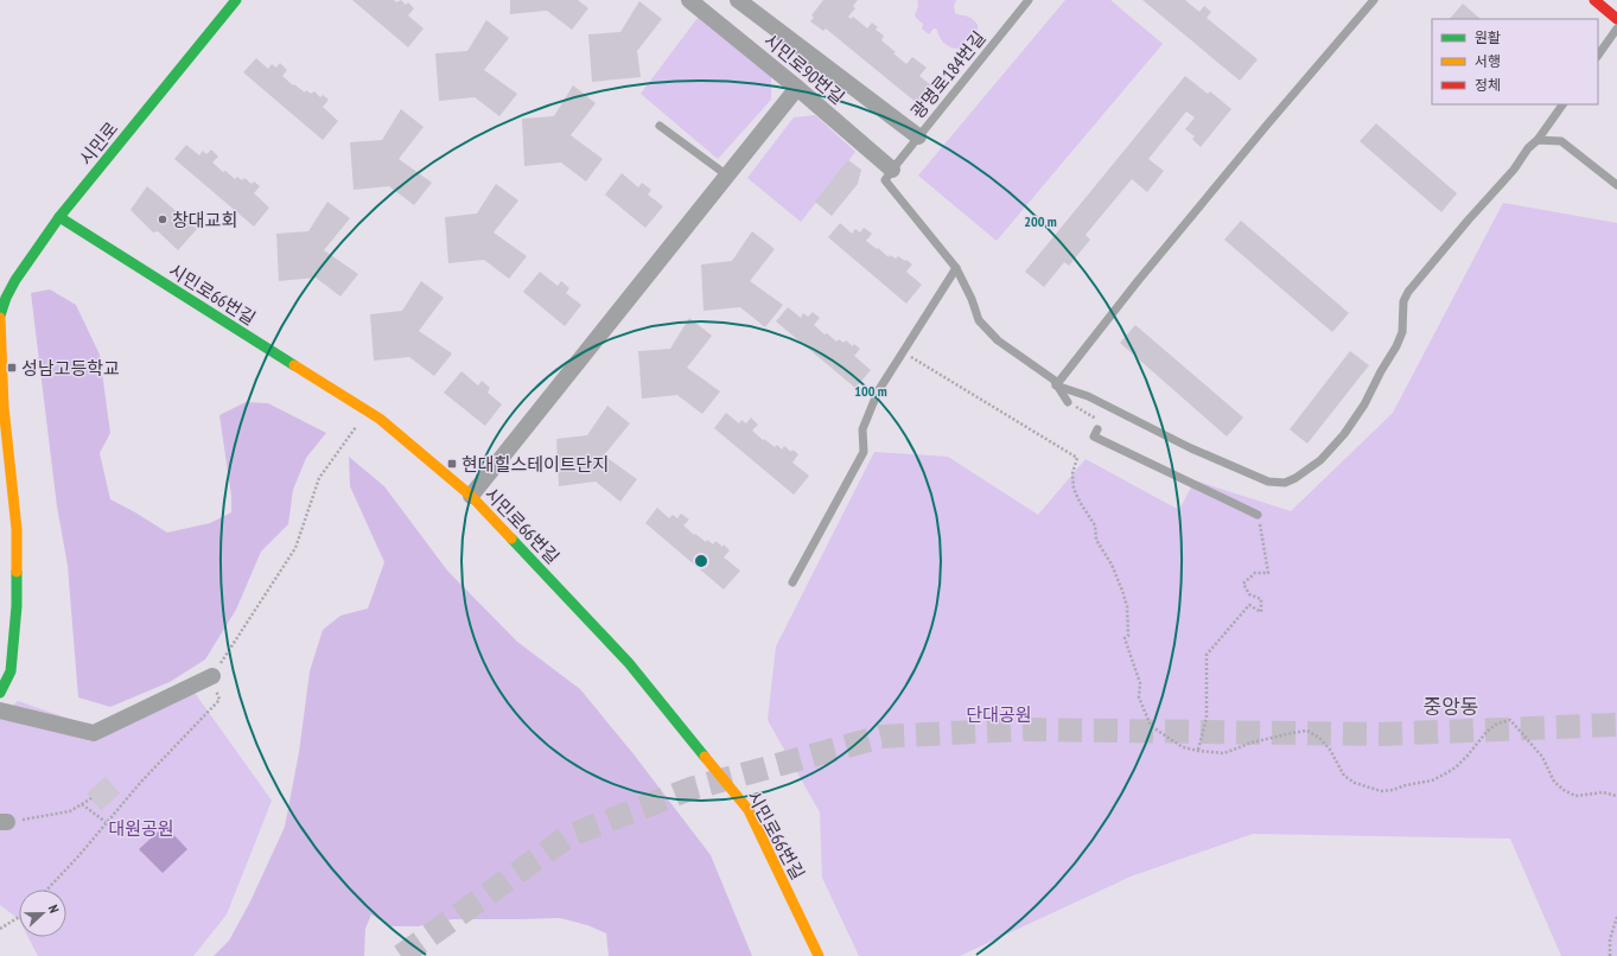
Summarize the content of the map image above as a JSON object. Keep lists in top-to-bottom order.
{
  "streets": {
    "street": ["시민로90번길", "시민로", "시민로66번길"],
    "lane": ["광명로184번길"]
  },
  "crossings": [
    ["시민로90번길", "광명로184번길"],
    ["시민로", "시민로66번길"]
  ],
  "districts": ["중앙동"],
  "parks": ["단대공원", "대원공원"],
  "places": {
    "other": ["창대교회"],
    "transit": ["성남고등학교", "현대힐스테이트단지"]
  },
  "legend": ["원활", "서행", "정체"],
  "north": "right",
  "rings": ["200 m", "100 m"]
}
